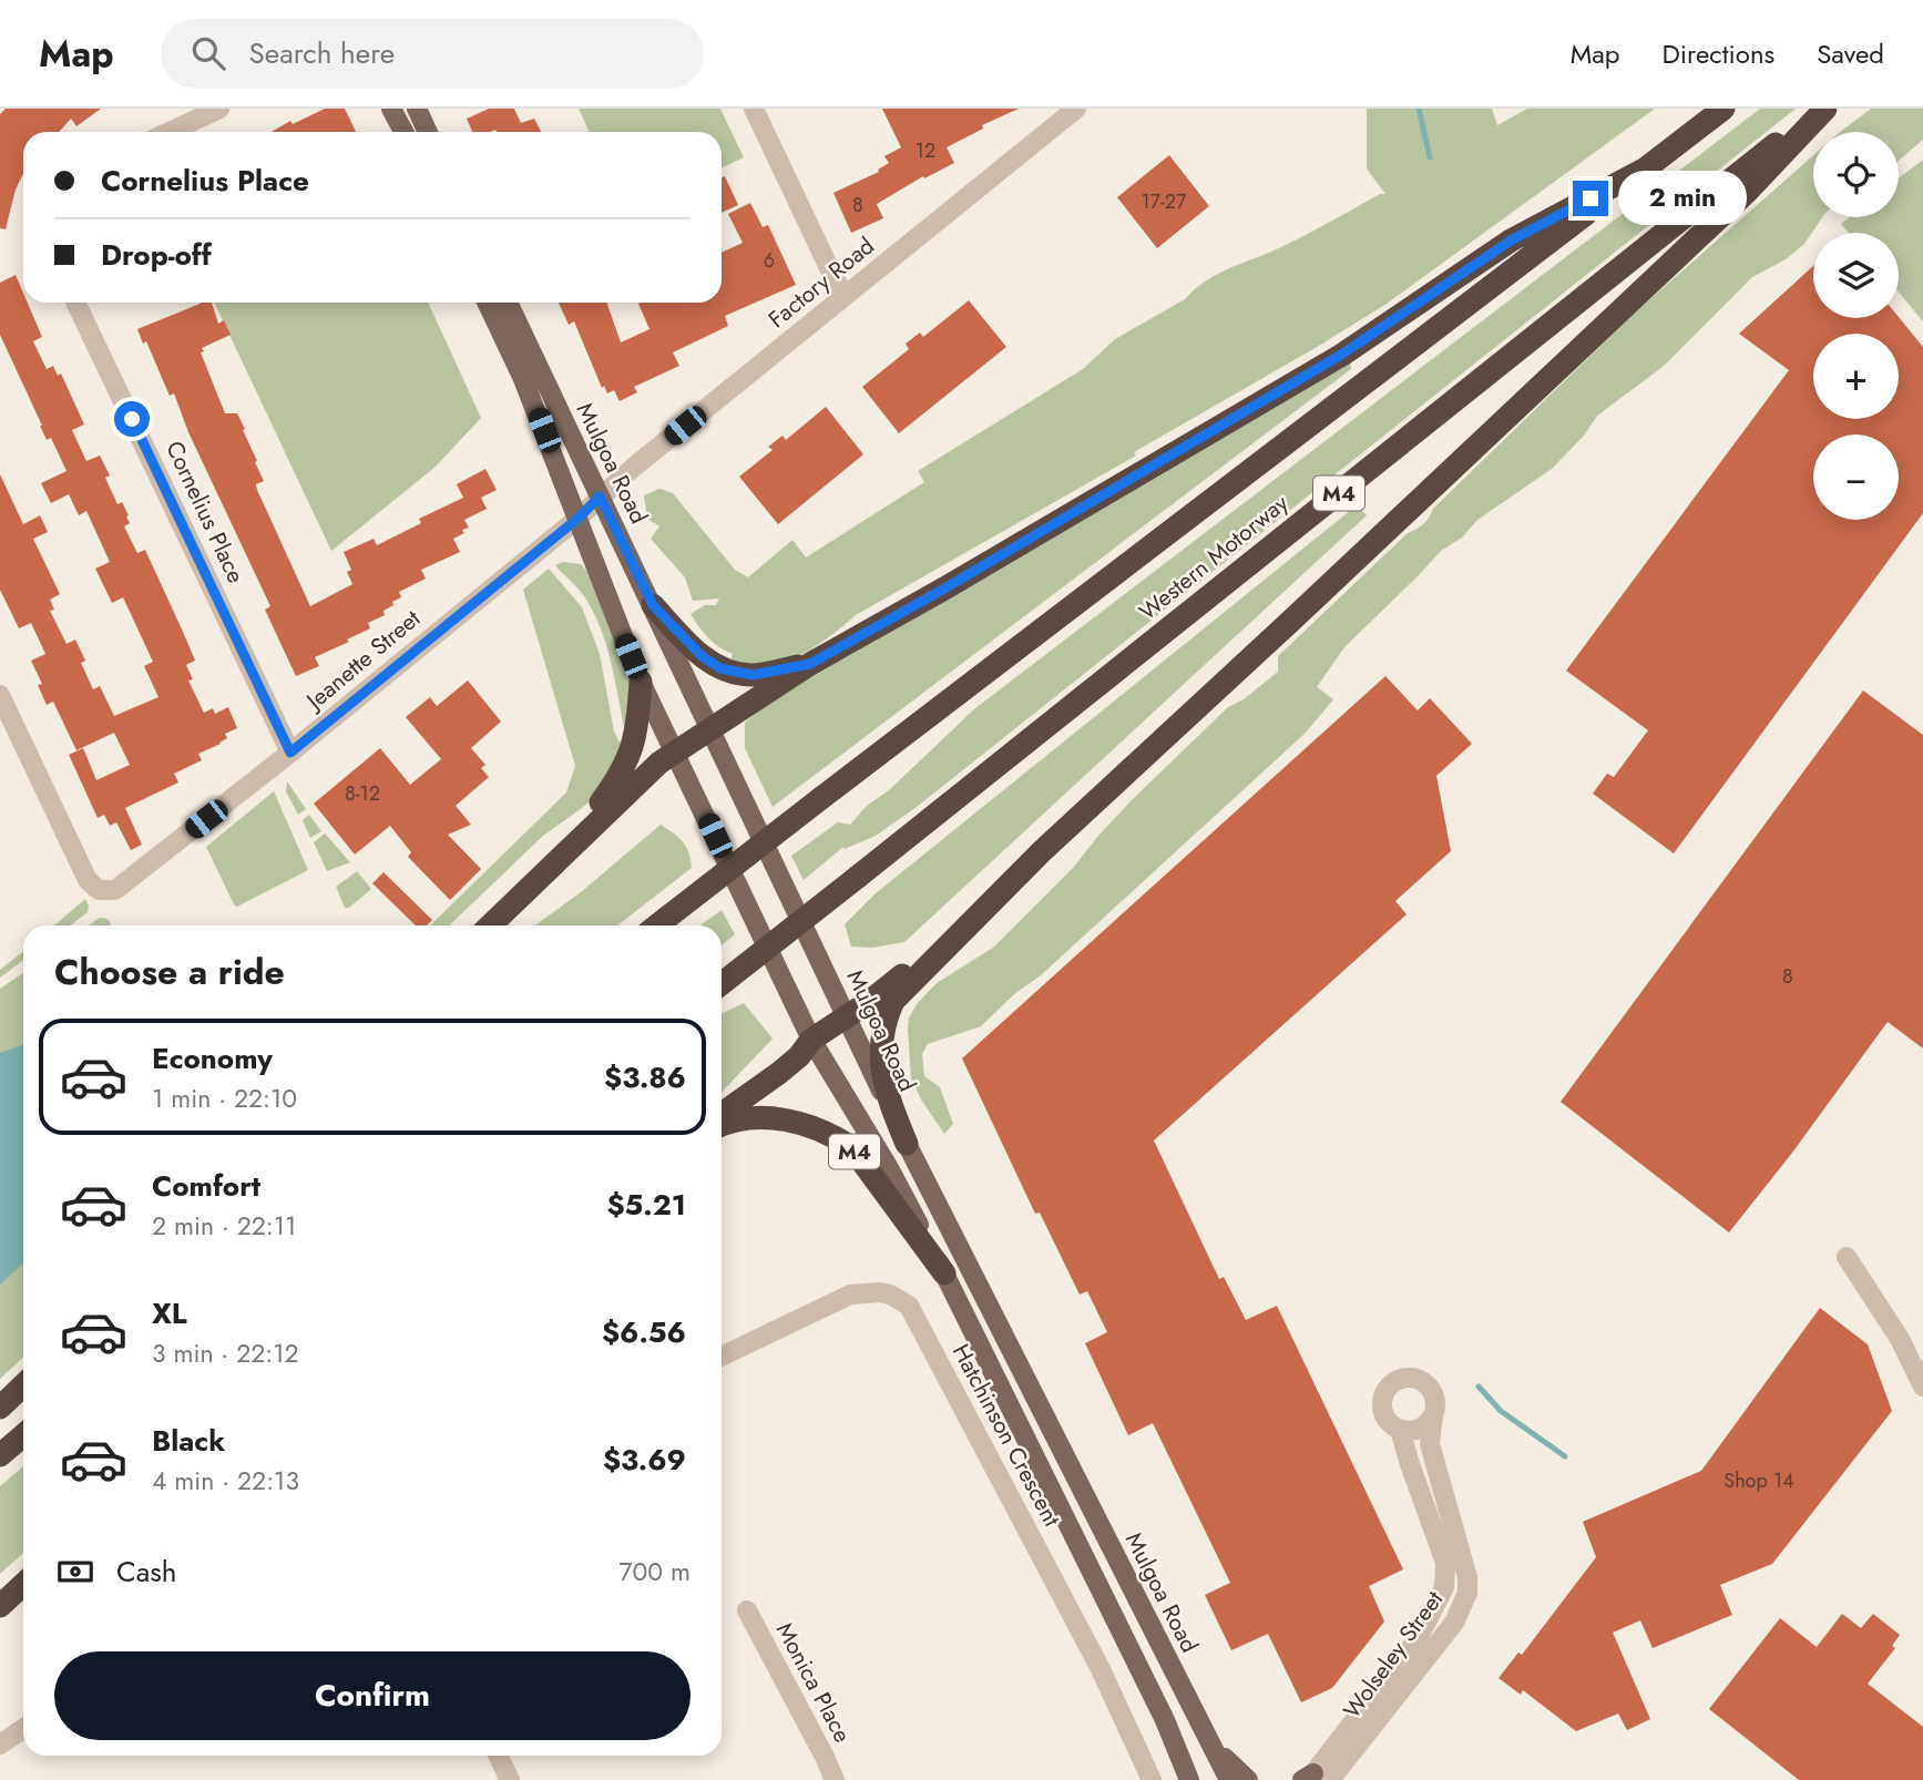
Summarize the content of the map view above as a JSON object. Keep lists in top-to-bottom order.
{
  "streets": {
    "highway": ["M4", "Western Motorway"],
    "main road": ["Mulgoa Road"],
    "street": [
      "Factory Road",
      "Cornelius Place",
      "Jeanette Street",
      "Hatchinson Crescent",
      "Wolseley Street",
      "Monica Place"
    ]
  },
  "crossings": [
    ["Factory Road", "Mulgoa Road"],
    ["Factory Road", "Jeanette Street"],
    ["Mulgoa Road", "M4"],
    ["Mulgoa Road", "Jeanette Street"],
    ["Cornelius Place", "Jeanette Street"]
  ],
  "house_numbers": [
    "12",
    "17-27",
    "8",
    "6",
    "8-12",
    "8",
    "Shop 14"
  ],
  "page": {
    "header": "Map",
    "search": "Search here",
    "nav": ["Map", "Directions", "Saved"],
    "map_buttons": ["+", "−"],
    "banner": ["Cornelius Place", "Drop-off"],
    "bubble": "2 min",
    "heading": "Choose a ride",
    "list": [
      {
        "name": "Economy",
        "note": "1 min · 22:10",
        "value": "$3.86"
      },
      {
        "name": "Comfort",
        "note": "2 min · 22:11",
        "value": "$5.21"
      },
      {
        "name": "XL",
        "note": "3 min · 22:12",
        "value": "$6.56"
      },
      {
        "name": "Black",
        "note": "4 min · 22:13",
        "value": "$3.69"
      }
    ],
    "pay": ["Cash", "700 m"],
    "buttons": "Confirm"
  }
}
